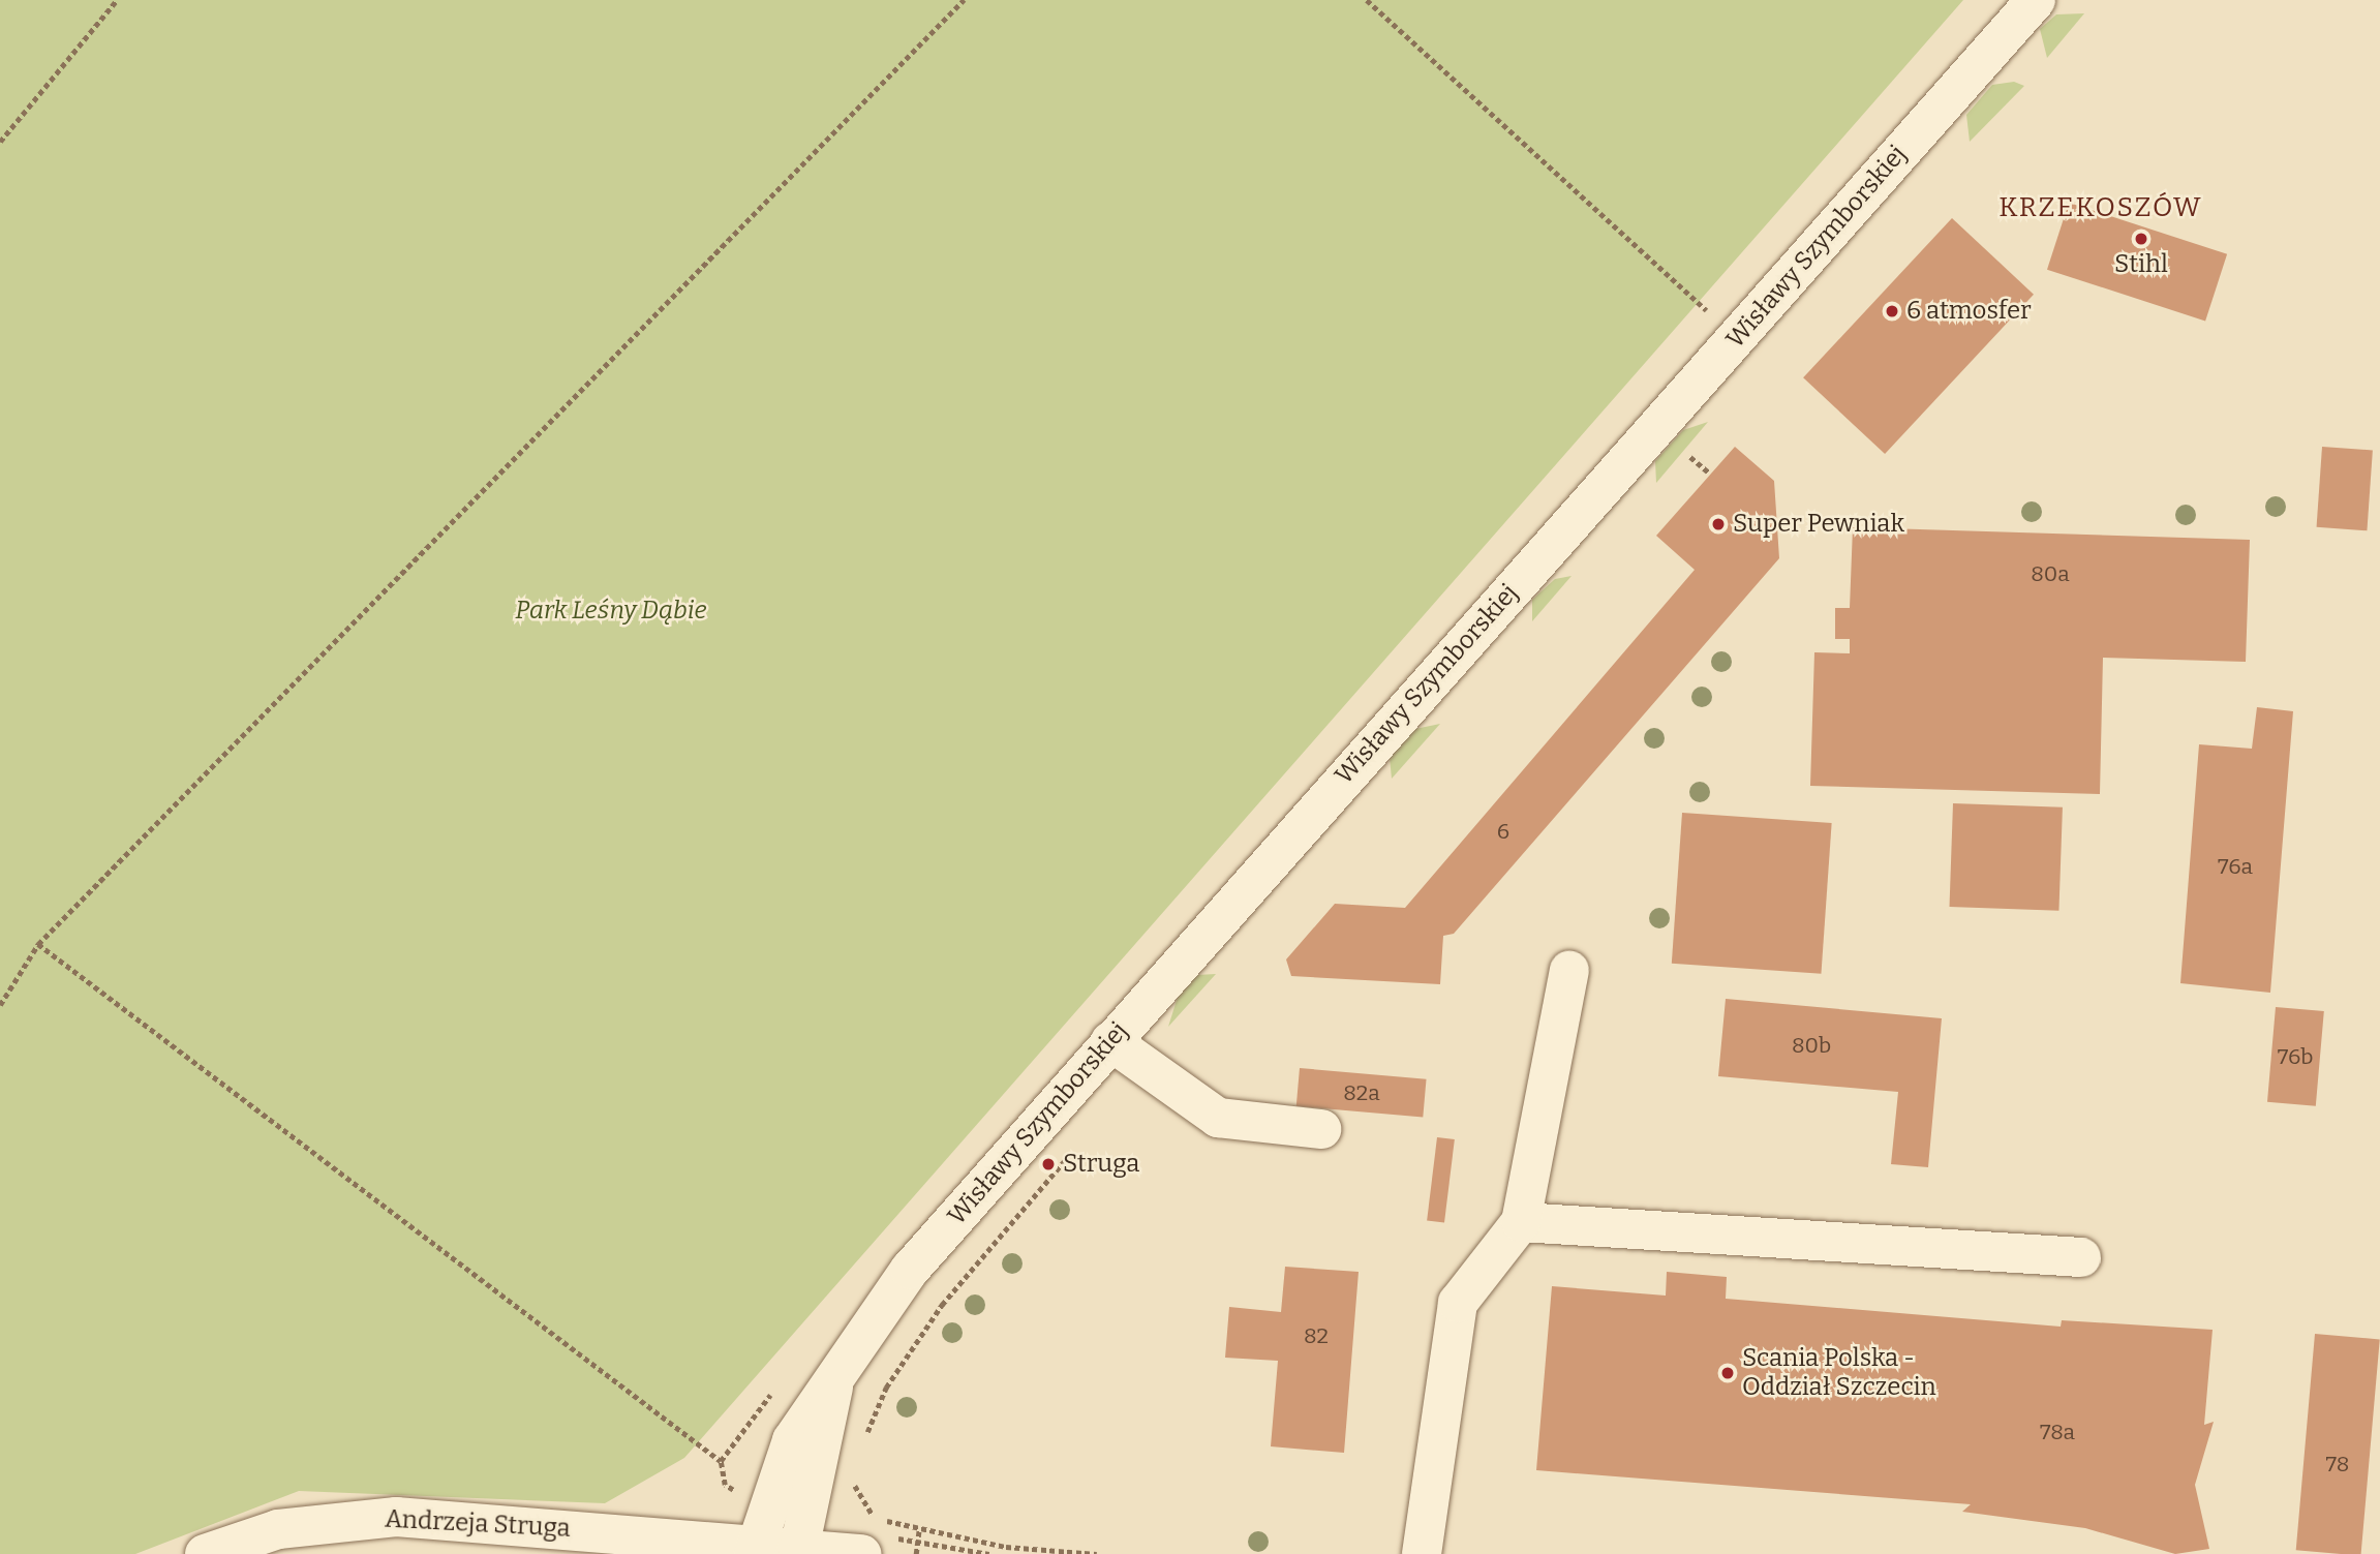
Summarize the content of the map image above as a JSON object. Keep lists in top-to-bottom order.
{
  "streets": {
    "street": ["Wisławy Szymborskiej", "Andrzeja Struga"]
  },
  "crossings": [
    ["Wisławy Szymborskiej", "Andrzeja Struga"]
  ],
  "districts": ["KRZEKOSZÓW"],
  "parks": ["Park Leśny Dąbie"],
  "places": [
    "Stihl",
    "6 atmosfer",
    "Super Pewniak",
    "Struga",
    "Scania Polska - Oddział Szczecin"
  ],
  "house_numbers": [
    "80a",
    "6",
    "76a",
    "80b",
    "76b",
    "82a",
    "82",
    "78a",
    "78"
  ]
}
